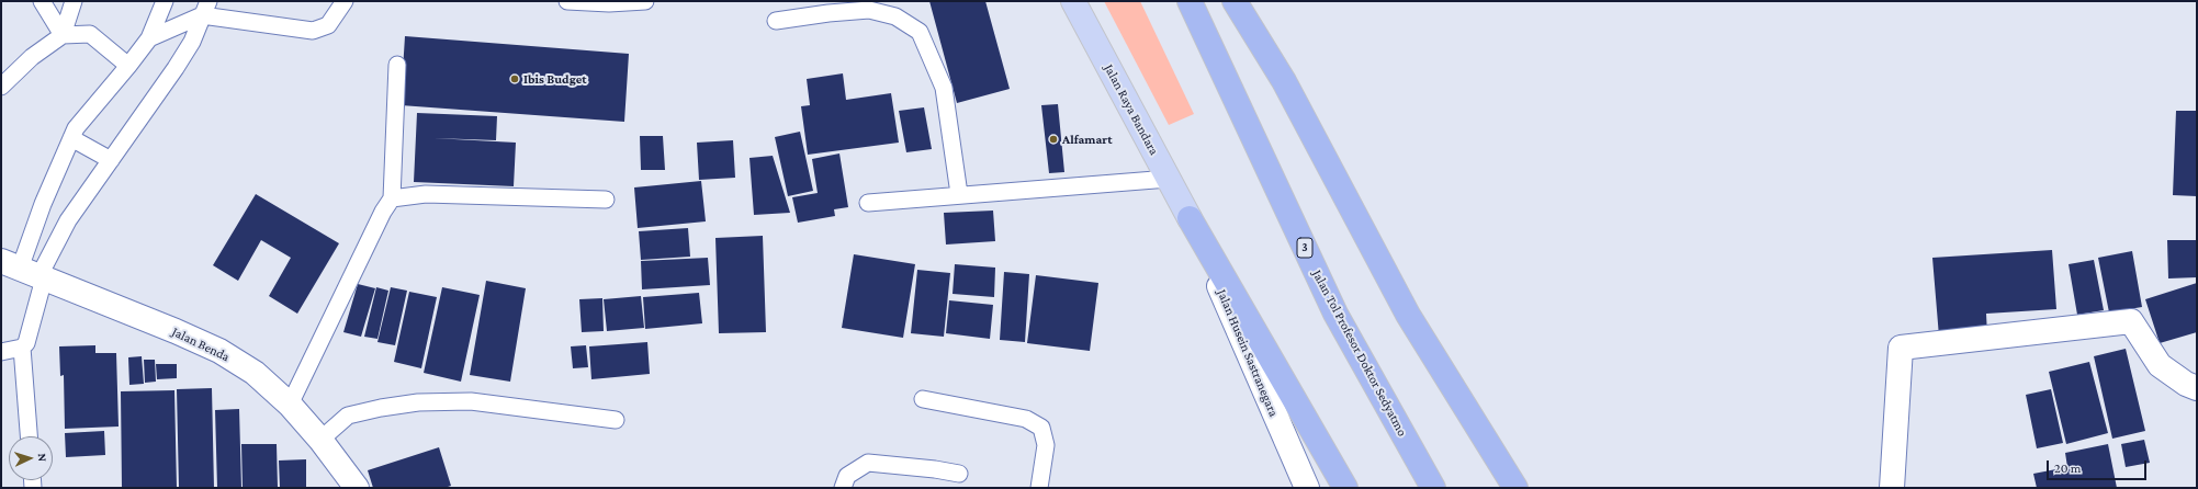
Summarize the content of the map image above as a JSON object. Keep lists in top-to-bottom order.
{
  "streets": {
    "highway": ["3", "Jalan Tol Profesor Doktor Sedyatmo"],
    "main road": ["Jalan Raya Bandara"],
    "street": ["Jalan Benda", "Jalan Husein Sastranegara"]
  },
  "crossings": [
    ["Jalan Raya Bandara", "Jalan Husein Sastranegara"]
  ],
  "places": ["Ibis Budget", "Alfamart"],
  "scale_bar": "20 m",
  "north": "right"
}
